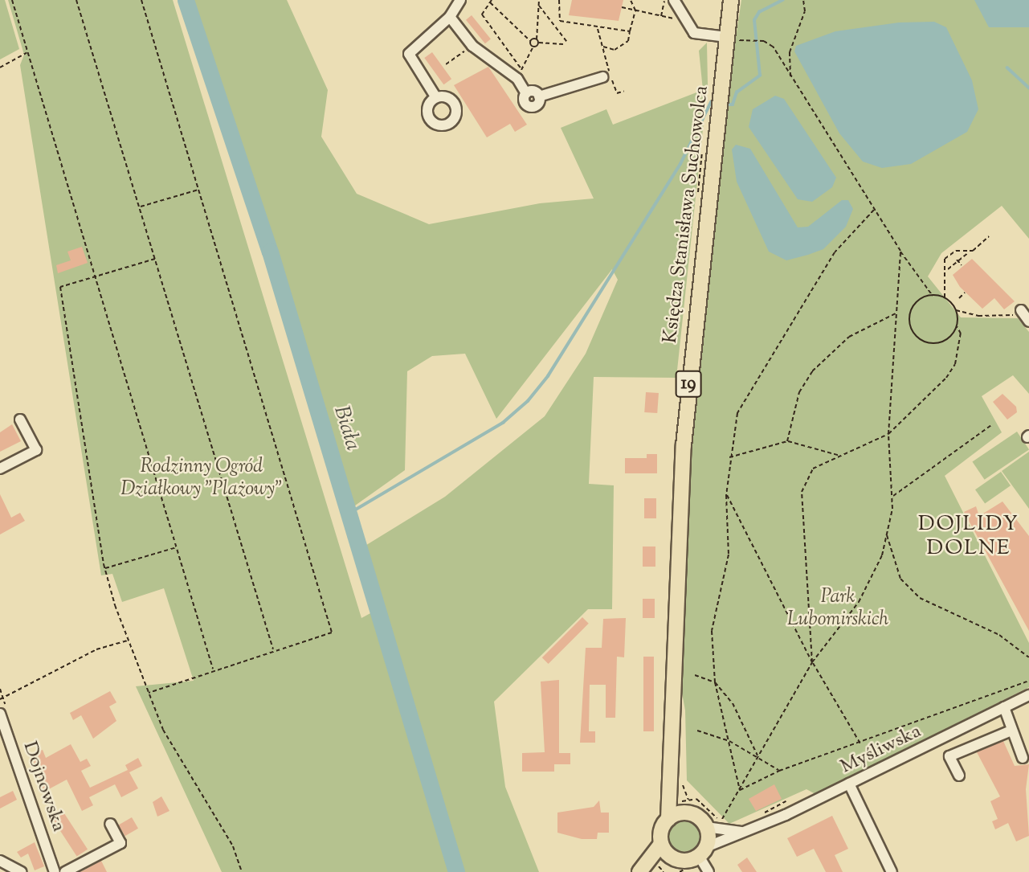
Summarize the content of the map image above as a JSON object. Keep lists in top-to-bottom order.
{
  "streets": {
    "highway": ["Księdza Stanisława Suchowolca", "19"],
    "street": ["Myśliwska", "Dojnowska"]
  },
  "crossings": [
    ["Księdza Stanisława Suchowolca", "19"],
    ["Księdza Stanisława Suchowolca", "Myśliwska"],
    ["19", "Myśliwska"]
  ],
  "districts": ["DOJLIDY DOLNE"],
  "water": ["Biała"],
  "parks": ["Rodzinny Ogród Działkowy \"Plażowy\"", "Park Lubomirskich"]
}
